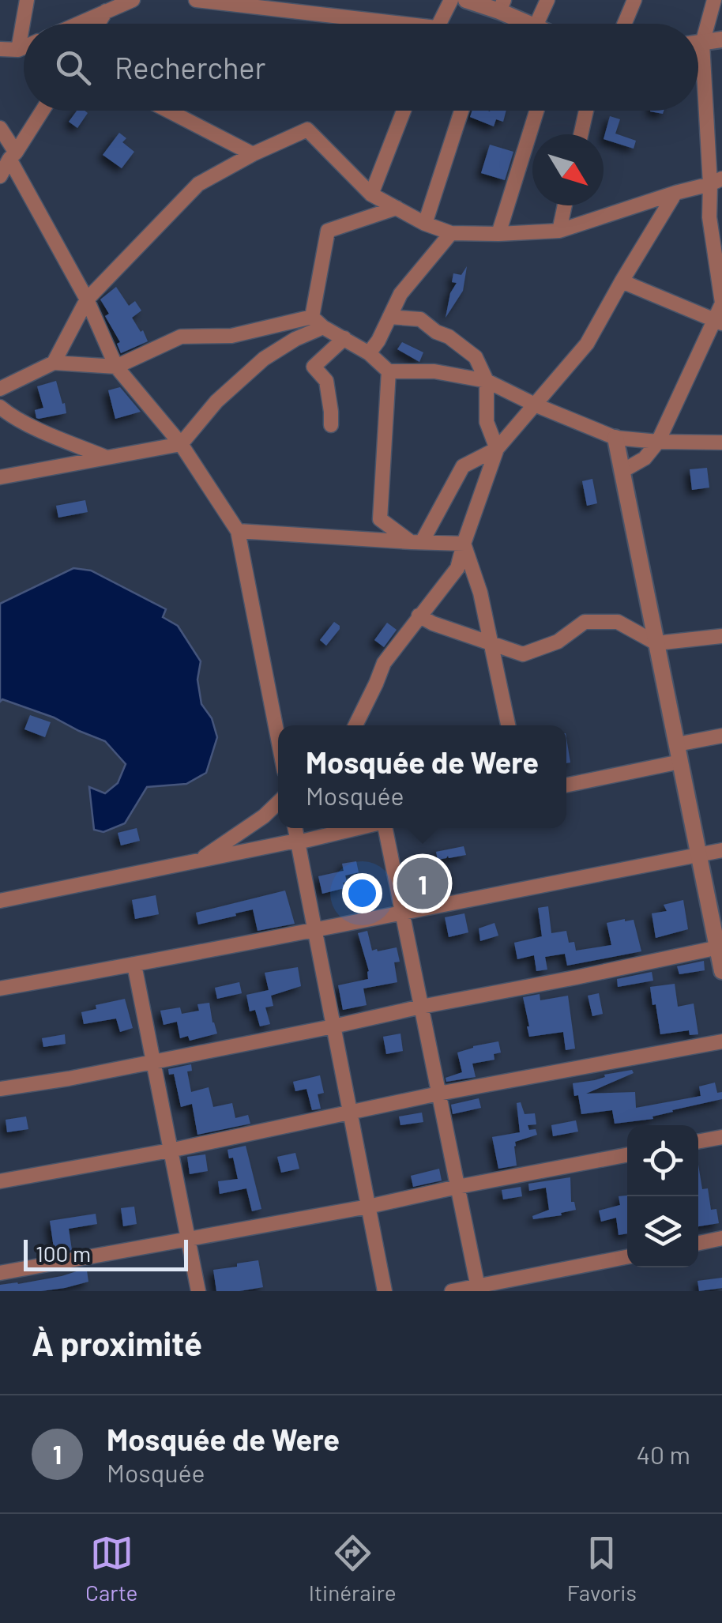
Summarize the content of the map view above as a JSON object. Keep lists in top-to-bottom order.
{
  "scale_bar": "100 m",
  "north": "bottom right",
  "page": {
    "search": "Rechercher",
    "popup": ["Mosquée de Were", "Mosquée"],
    "pins": "1",
    "scale": "100 m",
    "heading": "À proximité",
    "list": [
      {
        "mark": "1",
        "name": "Mosquée de Were",
        "note": "Mosquée",
        "value": "40 m"
      }
    ],
    "nav": ["Carte", "Itinéraire", "Favoris"]
  }
}
